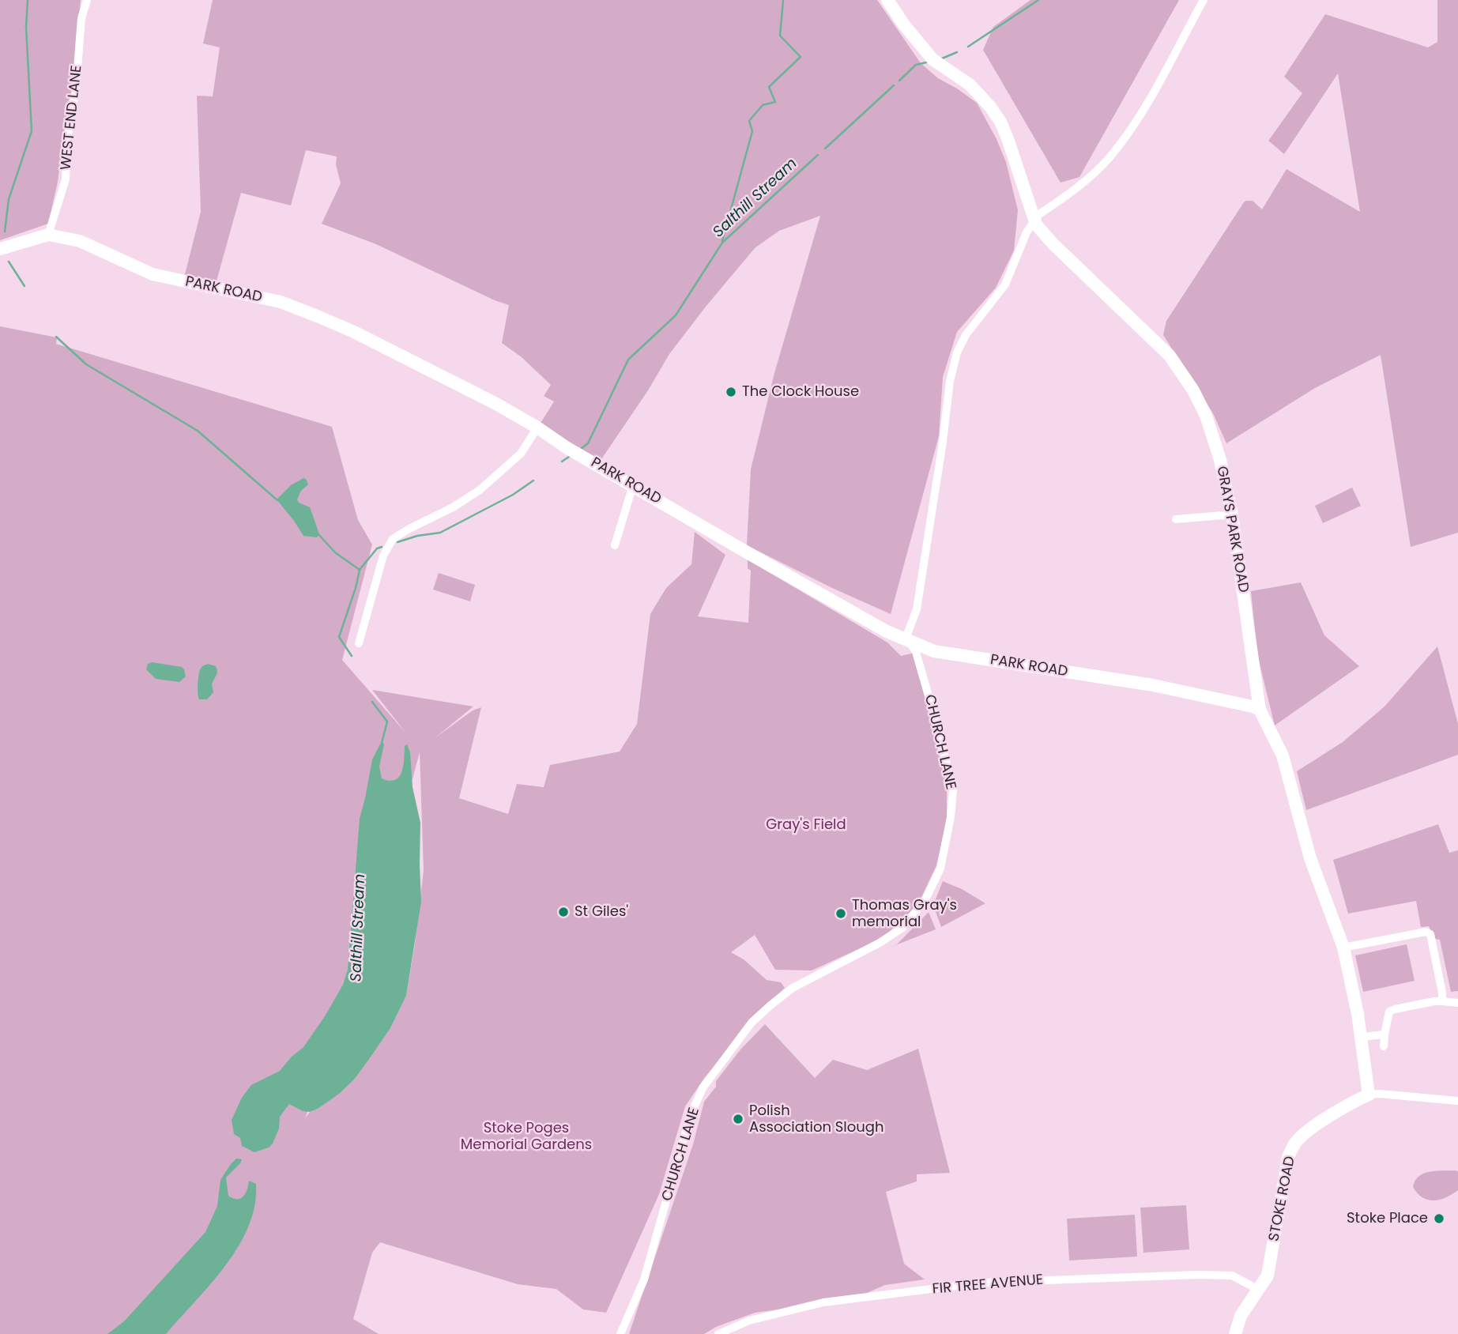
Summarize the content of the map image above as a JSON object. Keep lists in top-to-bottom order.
{
  "streets": {
    "main road": ["PARK ROAD", "GRAYS PARK ROAD", "STOKE ROAD"],
    "street": ["WEST END LANE", "CHURCH LANE", "FIR TREE AVENUE"]
  },
  "crossings": [
    ["WEST END LANE", "PARK ROAD"],
    ["PARK ROAD", "GRAYS PARK ROAD"],
    ["PARK ROAD", "CHURCH LANE"],
    ["GRAYS PARK ROAD", "STOKE ROAD"],
    ["STOKE ROAD", "FIR TREE AVENUE"]
  ],
  "water": ["Salthill Stream"],
  "parks": ["Gray's Field", "Stoke Poges Memorial Gardens"],
  "places": [
    "The Clock House",
    "St Giles'",
    "Thomas Gray's memorial",
    "Polish Association Slough",
    "Stoke Place"
  ]
}
